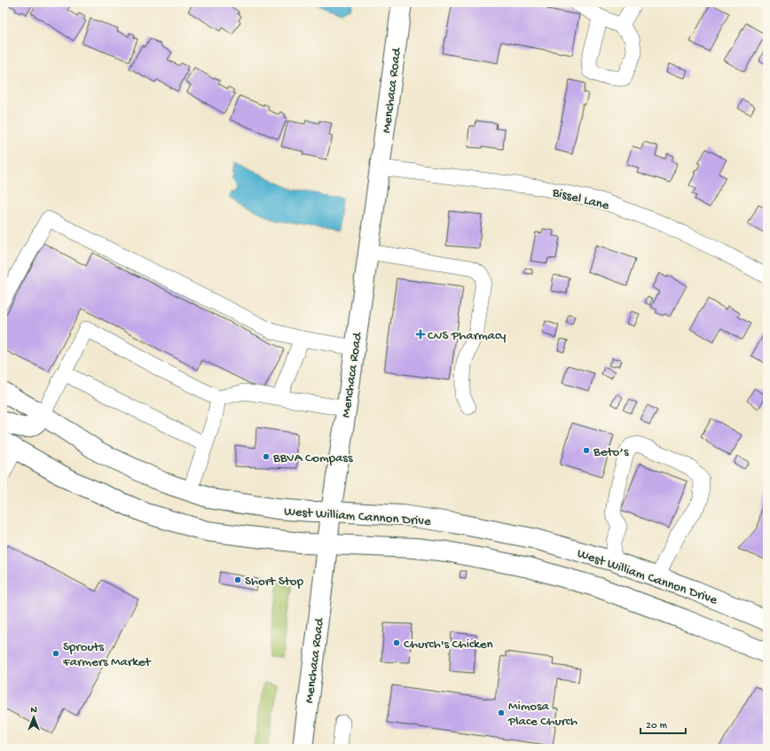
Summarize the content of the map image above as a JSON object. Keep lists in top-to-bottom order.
{
  "streets": {
    "main road": ["Menchaca Road", "West William Cannon Drive"],
    "street": ["Bissel Lane"]
  },
  "crossings": [
    ["Menchaca Road", "Bissel Lane"],
    ["Menchaca Road", "West William Cannon Drive"]
  ],
  "places": {
    "health": ["CVS Pharmacy"],
    "other": [
      "Beto’s",
      "BBVA Compass",
      "Short Stop",
      "Church's Chicken",
      "Sprouts Farmers Market",
      "Mimosa Place Church"
    ]
  },
  "scale_bar": "20 m",
  "north": "top"
}
